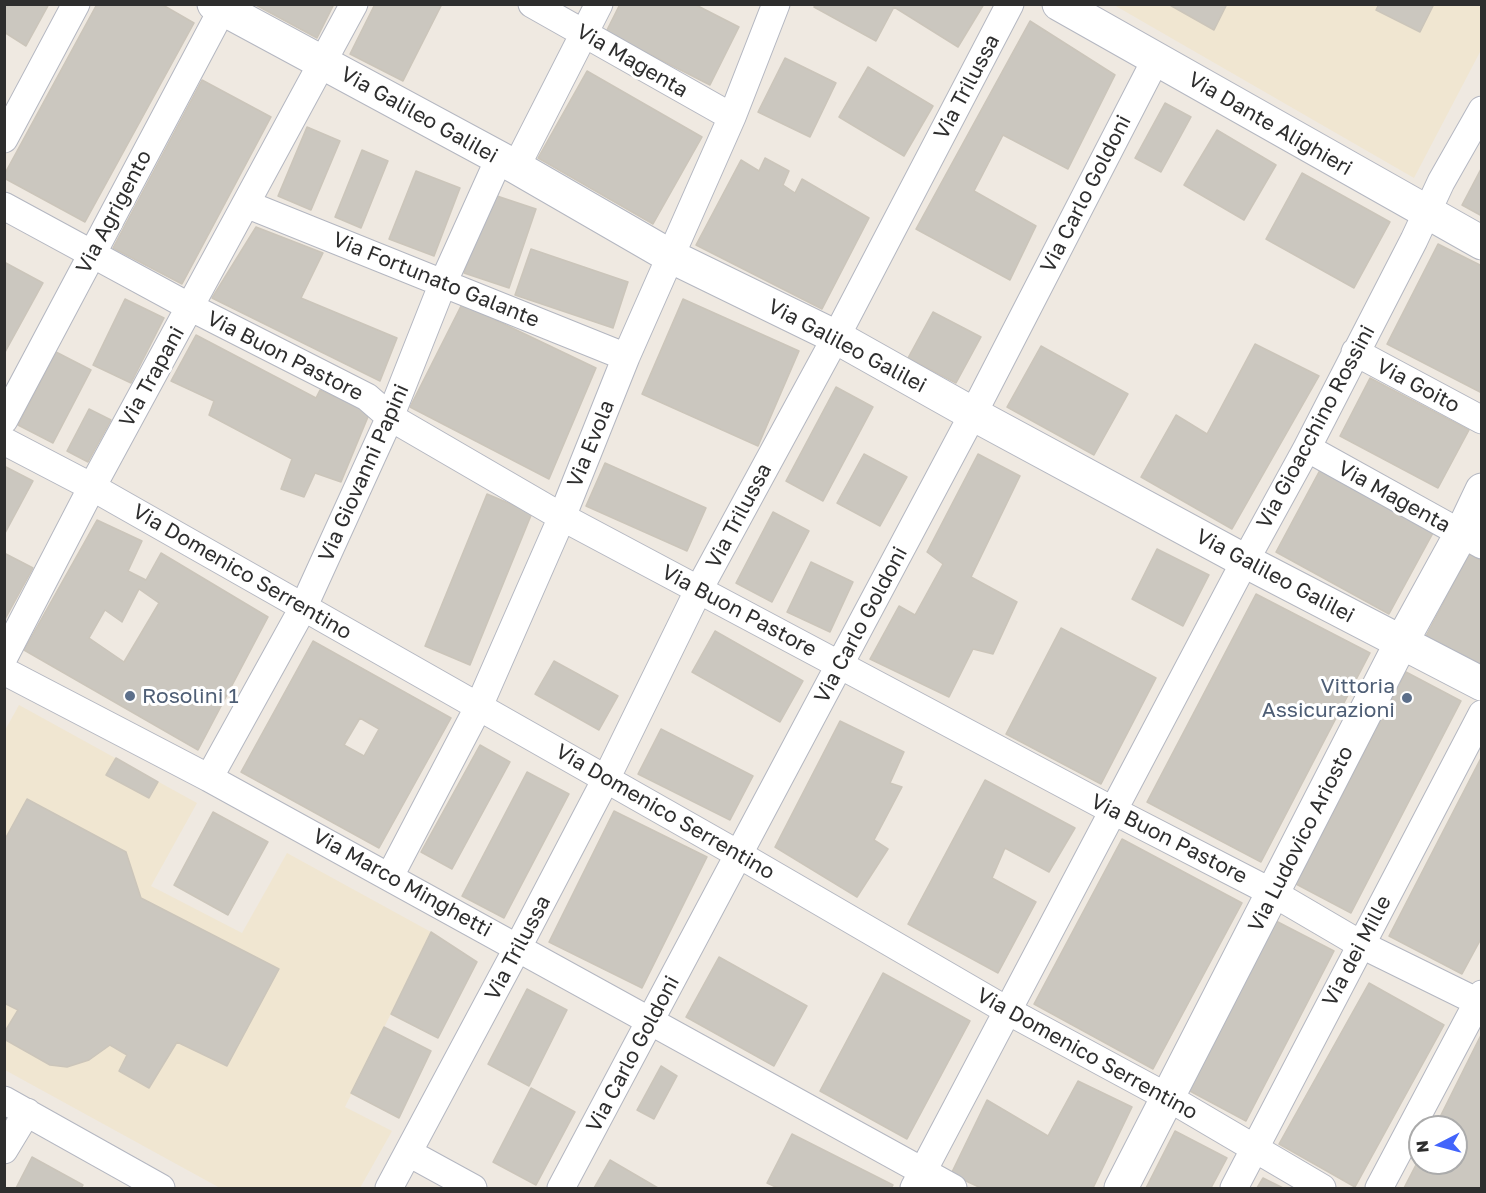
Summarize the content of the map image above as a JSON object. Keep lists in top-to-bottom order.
{
  "streets": {
    "street": [
      "Via Magenta",
      "Via Trilussa",
      "Via Galileo Galilei",
      "Via Dante Alighieri",
      "Via Carlo Goldoni",
      "Via Agrigento",
      "Via Fortunato Galante",
      "Via Buon Pastore",
      "Via Trapani",
      "Via Goito",
      "Via Gioacchino Rossini",
      "Via Evola",
      "Via Giovanni Papini",
      "Via Domenico Serrentino",
      "Via Ludovico Ariosto",
      "Via Marco Minghetti",
      "Via dei Mille"
    ]
  },
  "crossings": [
    ["Via Magenta", "Via Gioacchino Rossini"],
    ["Via Magenta", "Via Evola"],
    ["Via Magenta", "Via Giovanni Papini"],
    ["Via Magenta", "Via Ludovico Ariosto"],
    ["Via Trilussa", "Via Galileo Galilei"],
    ["Via Trilussa", "Via Buon Pastore"],
    ["Via Trilussa", "Via Domenico Serrentino"],
    ["Via Trilussa", "Via Marco Minghetti"],
    ["Via Galileo Galilei", "Via Carlo Goldoni"],
    ["Via Galileo Galilei", "Via Agrigento"],
    ["Via Galileo Galilei", "Via Trapani"],
    ["Via Galileo Galilei", "Via Gioacchino Rossini"],
    ["Via Galileo Galilei", "Via Evola"],
    ["Via Galileo Galilei", "Via Giovanni Papini"],
    ["Via Galileo Galilei", "Via Ludovico Ariosto"],
    ["Via Dante Alighieri", "Via Carlo Goldoni"],
    ["Via Dante Alighieri", "Via Gioacchino Rossini"],
    ["Via Carlo Goldoni", "Via Buon Pastore"],
    ["Via Carlo Goldoni", "Via Domenico Serrentino"],
    ["Via Carlo Goldoni", "Via Marco Minghetti"],
    ["Via Agrigento", "Via Buon Pastore"],
    ["Via Fortunato Galante", "Via Trapani"],
    ["Via Fortunato Galante", "Via Evola"],
    ["Via Fortunato Galante", "Via Giovanni Papini"],
    ["Via Buon Pastore", "Via Trapani"],
    ["Via Buon Pastore", "Via Gioacchino Rossini"],
    ["Via Buon Pastore", "Via Evola"],
    ["Via Buon Pastore", "Via Giovanni Papini"],
    ["Via Buon Pastore", "Via Ludovico Ariosto"],
    ["Via Buon Pastore", "Via dei Mille"],
    ["Via Trapani", "Via Domenico Serrentino"],
    ["Via Goito", "Via Gioacchino Rossini"],
    ["Via Gioacchino Rossini", "Via Domenico Serrentino"],
    ["Via Gioacchino Rossini", "Via Marco Minghetti"],
    ["Via Evola", "Via Domenico Serrentino"],
    ["Via Evola", "Via Marco Minghetti"],
    ["Via Giovanni Papini", "Via Domenico Serrentino"],
    ["Via Giovanni Papini", "Via Marco Minghetti"],
    ["Via Domenico Serrentino", "Via Ludovico Ariosto"],
    ["Via Domenico Serrentino", "Via dei Mille"]
  ],
  "places": ["Rosolini 1", "Vittoria Assicurazioni"],
  "north": "left"
}
